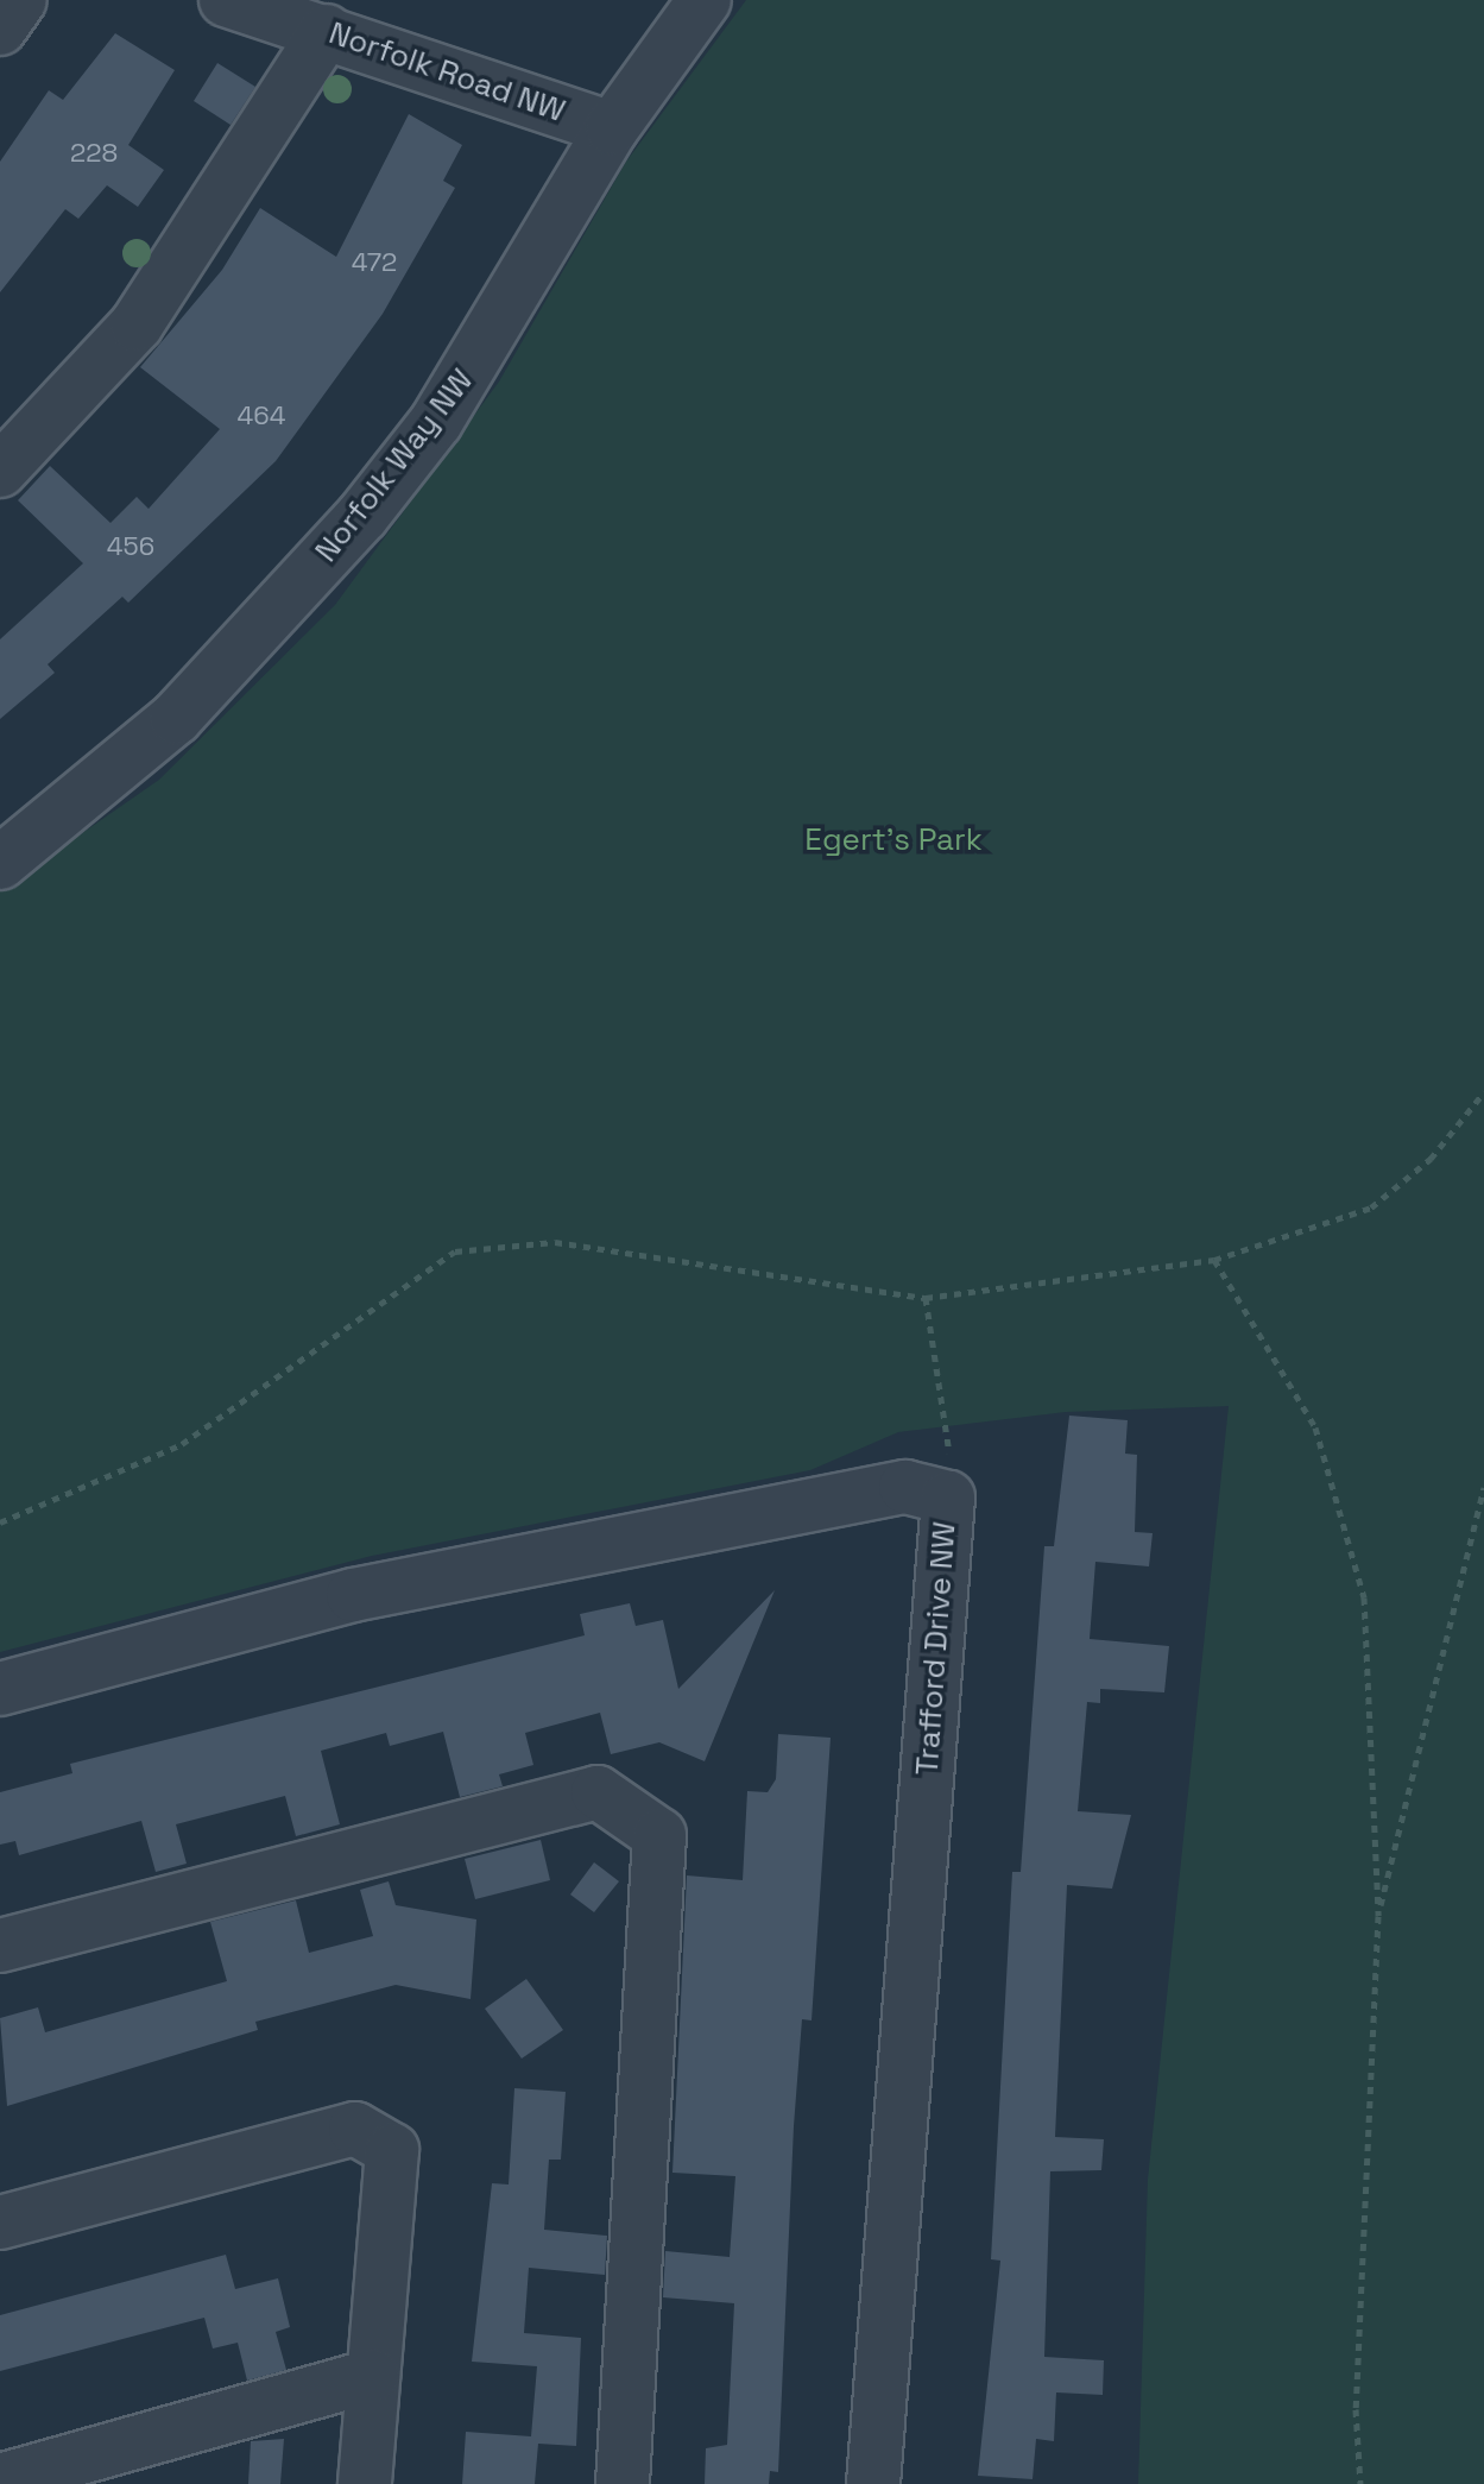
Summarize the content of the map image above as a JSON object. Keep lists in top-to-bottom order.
{
  "streets": {
    "street": ["Norfolk Road NW", "Norfolk Way NW", "Trafford Drive NW"]
  },
  "crossings": [
    ["Norfolk Road NW", "Norfolk Way NW"]
  ],
  "parks": ["Egert's Park"],
  "house_numbers": [
    "228",
    "472",
    "464",
    "456"
  ]
}
